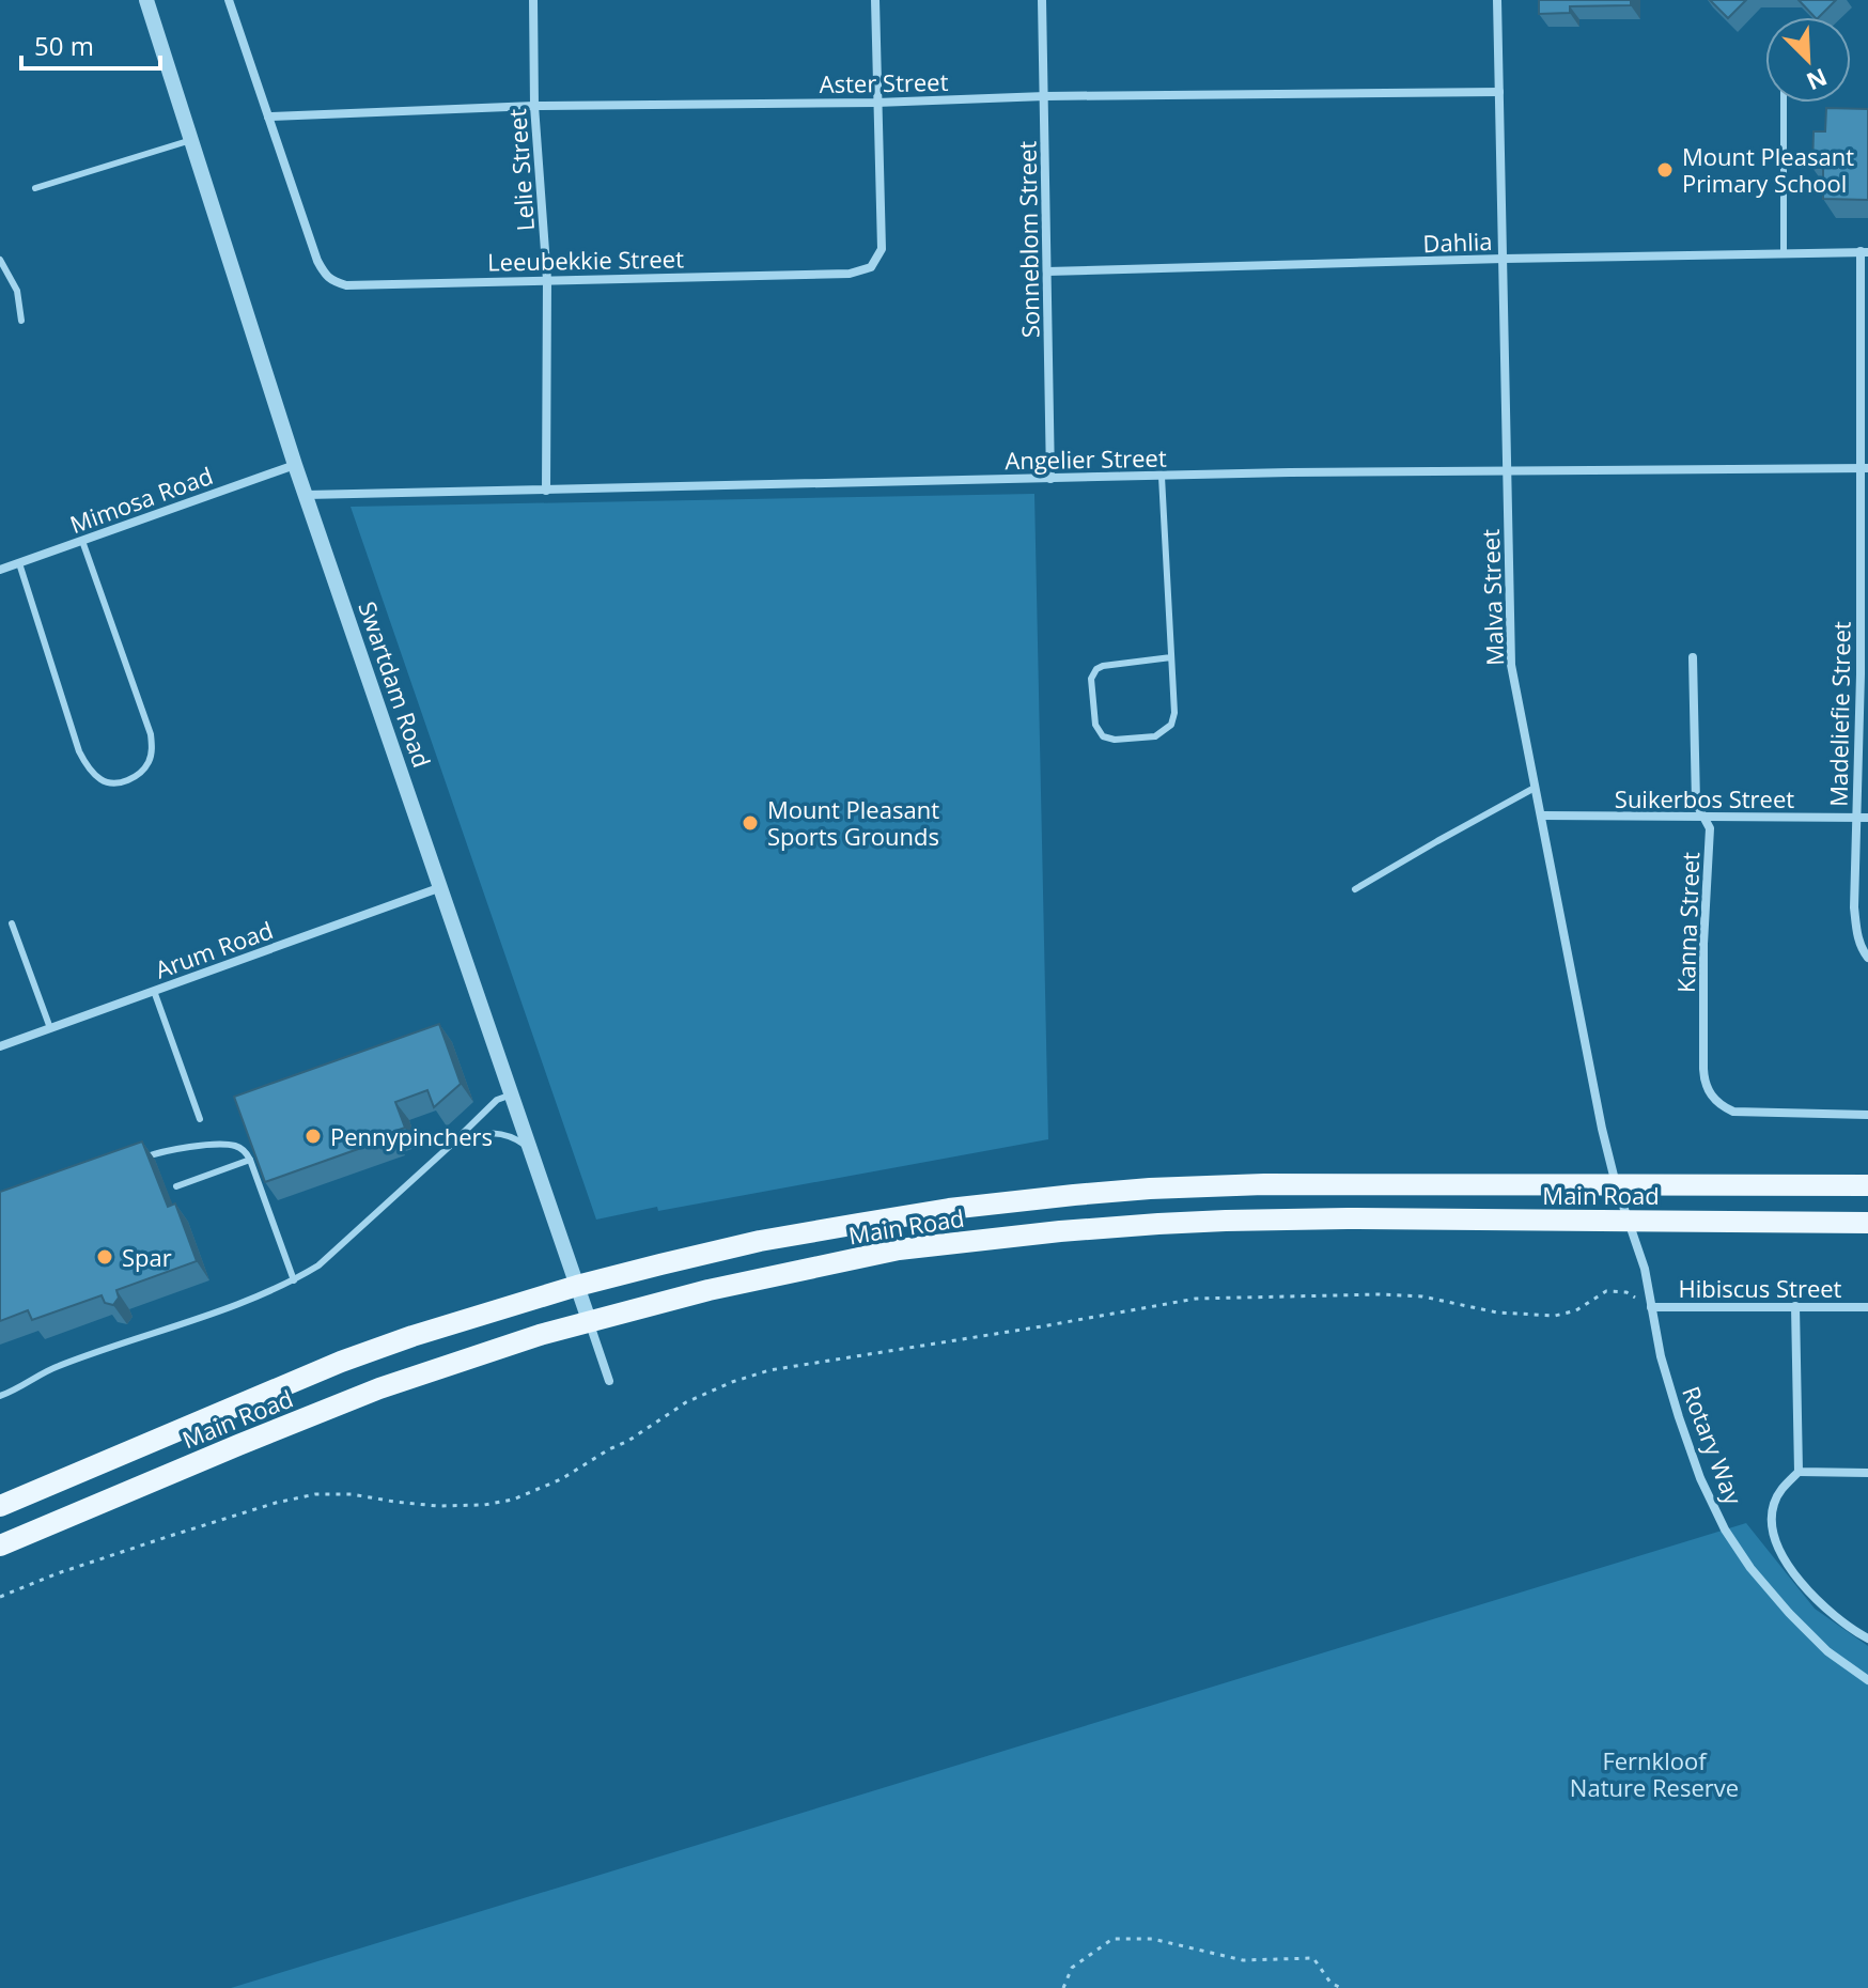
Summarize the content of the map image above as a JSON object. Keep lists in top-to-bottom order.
{
  "streets": {
    "main road": ["Main Road"],
    "street": [
      "Aster Street",
      "Lelie Street",
      "Sonneblom Street",
      "Dahlia",
      "Leeubekkie Street",
      "Angelier Street",
      "Mimosa Road",
      "Malva Street",
      "Swartdam Road",
      "Madeliefie Street",
      "Suikerbos Street",
      "Kanna Street",
      "Arum Road",
      "Hibiscus Street",
      "Rotary Way"
    ]
  },
  "crossings": [
    ["Aster Street", "Lelie Street"],
    ["Aster Street", "Sonneblom Street"],
    ["Aster Street", "Leeubekkie Street"],
    ["Aster Street", "Malva Street"],
    ["Lelie Street", "Leeubekkie Street"],
    ["Lelie Street", "Angelier Street"],
    ["Sonneblom Street", "Dahlia"],
    ["Sonneblom Street", "Angelier Street"],
    ["Dahlia", "Malva Street"],
    ["Dahlia", "Madeliefie Street"],
    ["Angelier Street", "Malva Street"],
    ["Angelier Street", "Swartdam Road"],
    ["Angelier Street", "Madeliefie Street"],
    ["Mimosa Road", "Swartdam Road"],
    ["Malva Street", "Suikerbos Street"],
    ["Malva Street", "Main Road"],
    ["Malva Street", "Rotary Way"],
    ["Swartdam Road", "Arum Road"],
    ["Swartdam Road", "Main Road"],
    ["Madeliefie Street", "Suikerbos Street"],
    ["Suikerbos Street", "Kanna Street"],
    ["Main Road", "Rotary Way"],
    ["Hibiscus Street", "Rotary Way"]
  ],
  "parks": ["Fernkloof Nature Reserve"],
  "places": [
    "Mount Pleasant Primary School",
    "Mount Pleasant Sports Grounds",
    "Pennypinchers",
    "Spar"
  ],
  "scale_bar": "50 m",
  "north": "bottom right"
}
